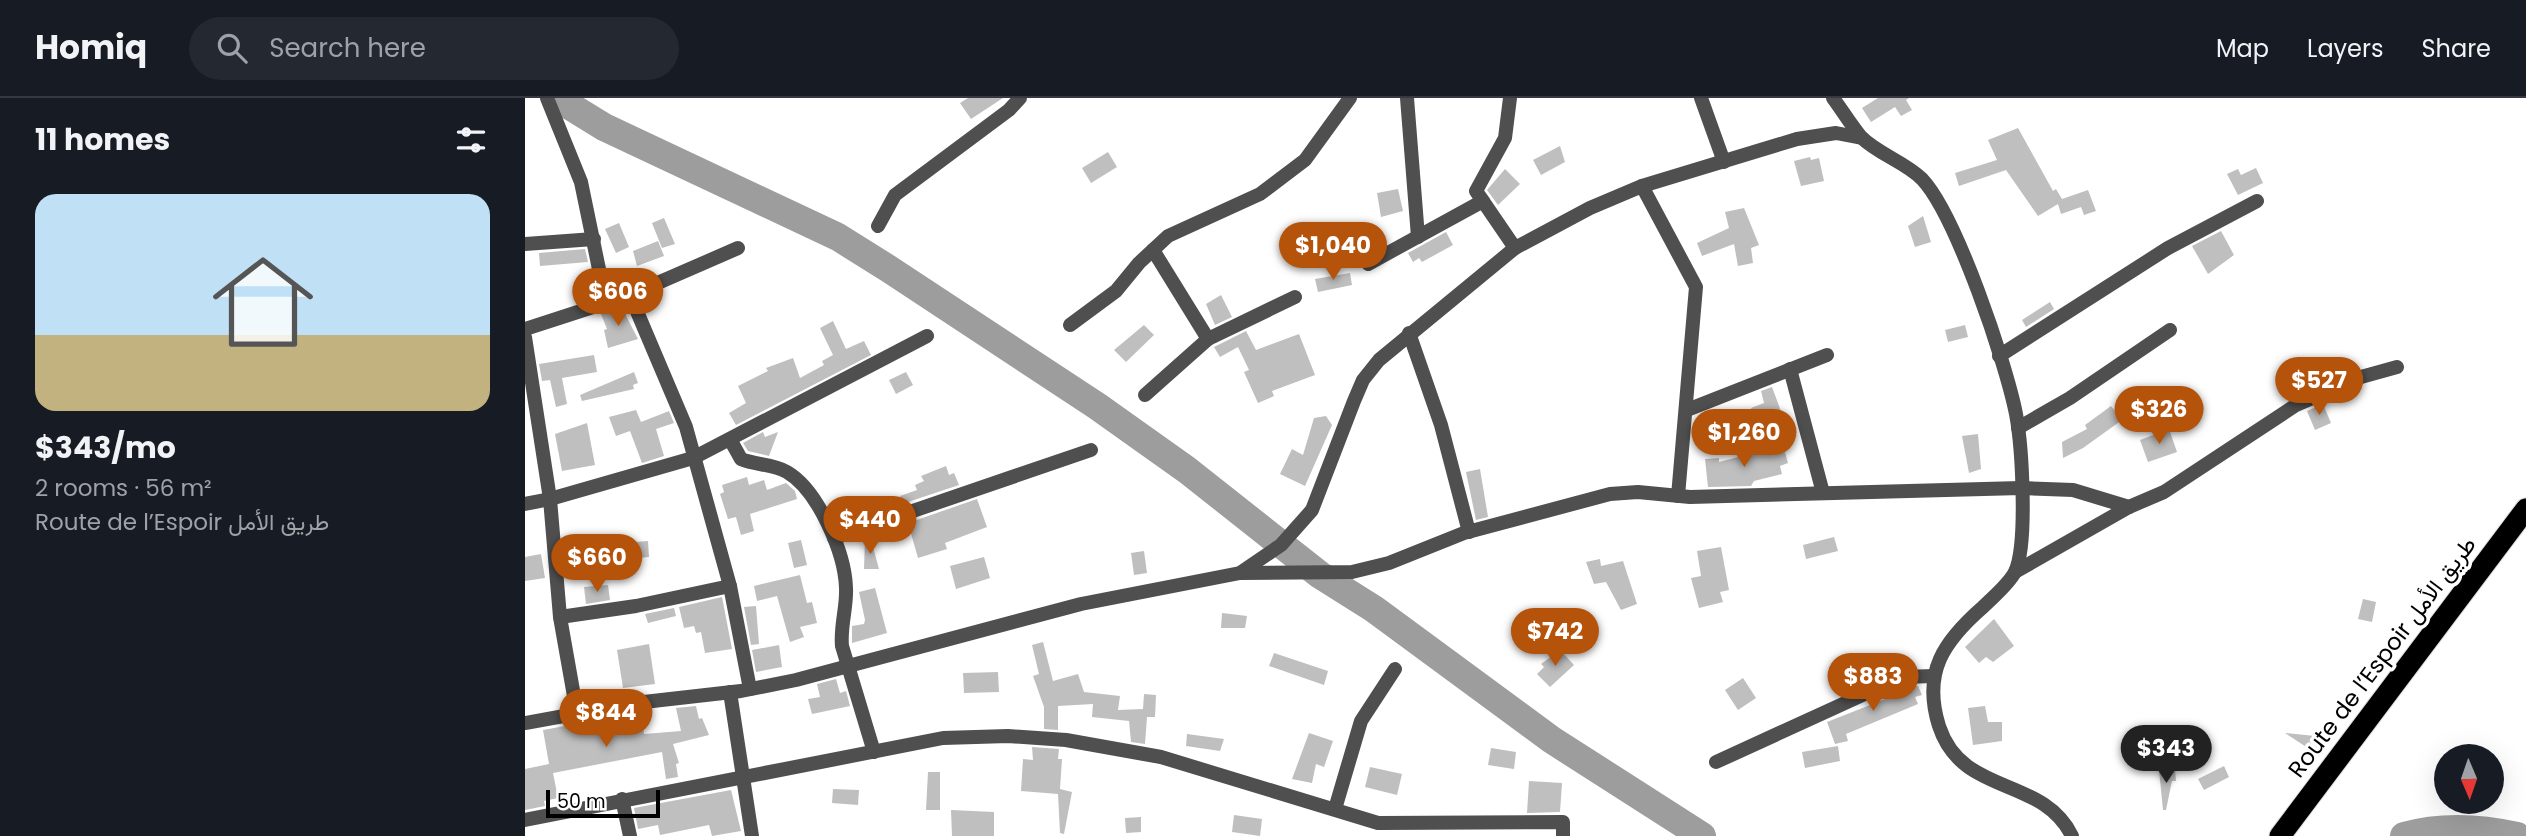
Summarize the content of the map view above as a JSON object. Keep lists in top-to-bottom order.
{
  "streets": {
    "highway": ["Route de l’Espoir طريق الأمل"]
  },
  "scale_bar": "50 m",
  "north": "bottom",
  "page": {
    "header": "Homiq",
    "search": "Search here",
    "nav": ["Map", "Layers", "Share"],
    "heading": "11 homes",
    "list": [
      {
        "name": "$343/mo",
        "note": "2 rooms · 56 m² · Route de l’Espoir طريق الأمل"
      }
    ],
    "price": [
      "$1,040",
      "$606",
      "$527",
      "$326",
      "$1,260",
      "$440",
      "$660",
      "$742",
      "$883",
      "$844",
      "$343"
    ],
    "scale": "50 m"
  }
}
